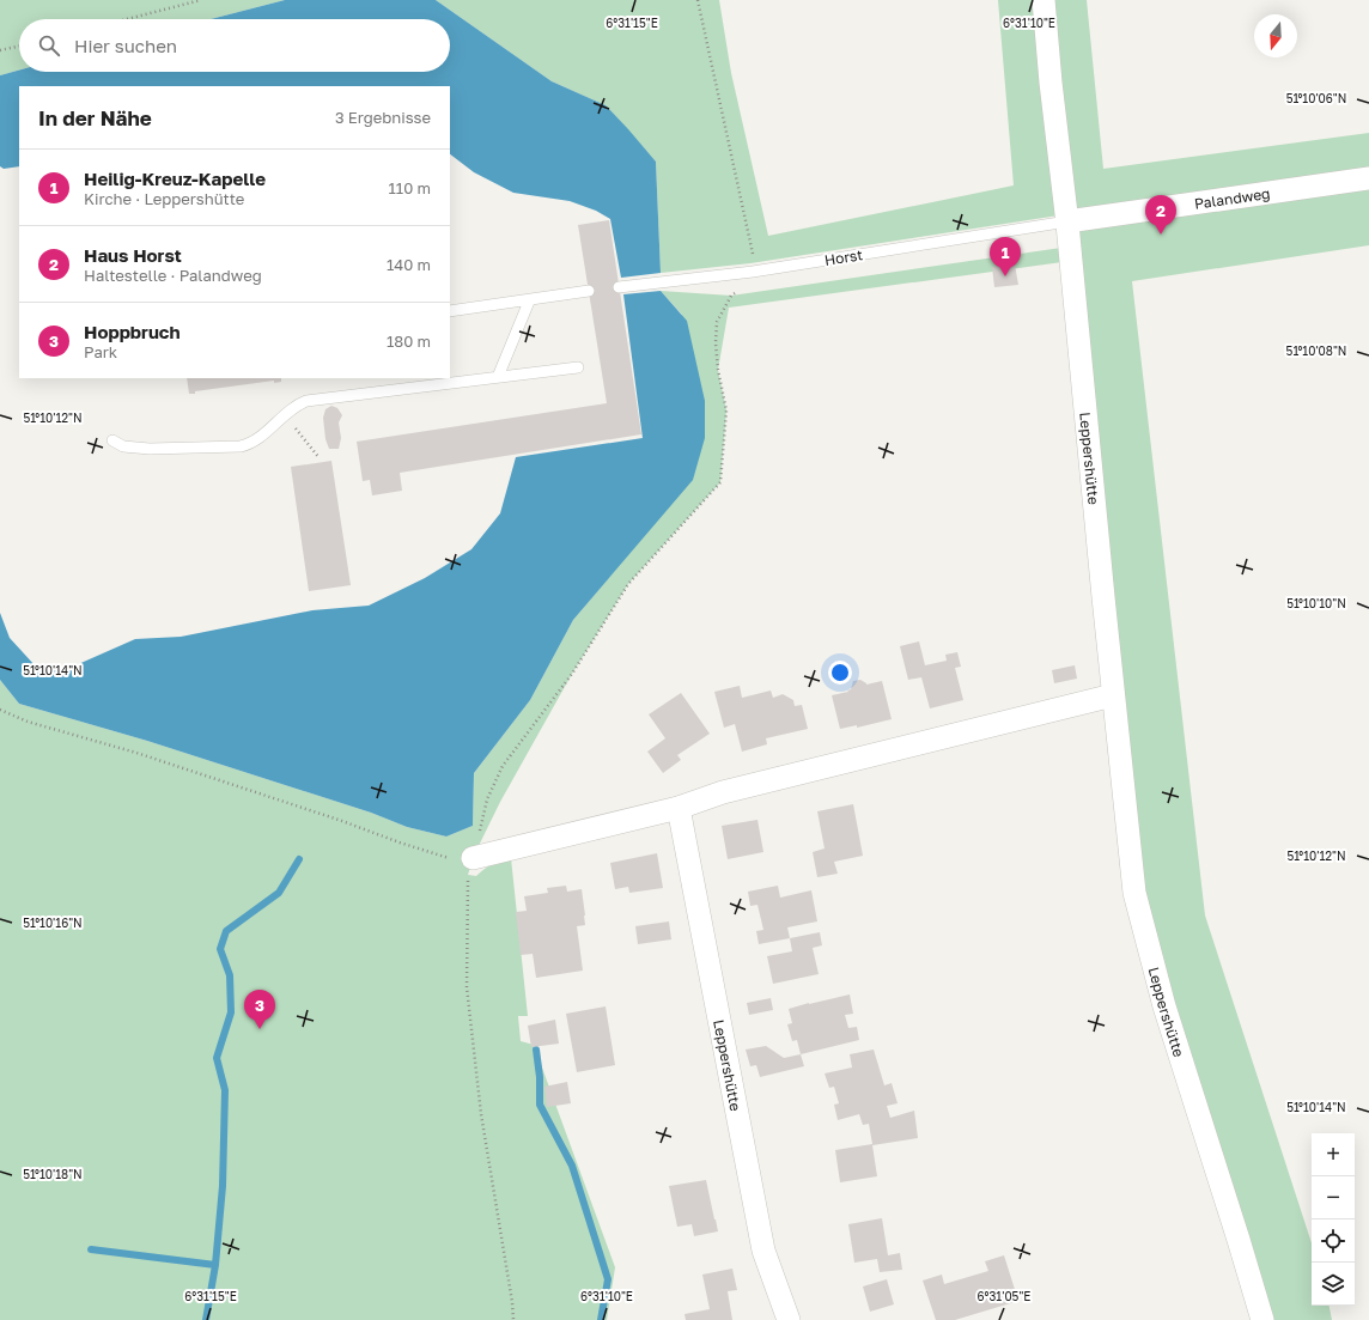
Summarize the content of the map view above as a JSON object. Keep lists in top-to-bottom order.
{
  "streets": {
    "street": ["Palandweg", "Leppershütte"],
    "lane": ["Horst"]
  },
  "crossings": [
    ["Palandweg", "Horst"],
    ["Palandweg", "Leppershütte"],
    ["Horst", "Leppershütte"]
  ],
  "north": "bottom",
  "page": {
    "search": "Hier suchen",
    "heading": ["In der Nähe", "3 Ergebnisse"],
    "list": [
      {
        "mark": "1",
        "name": "Heilig-Kreuz-Kapelle",
        "note": "Kirche · Leppershütte",
        "value": "110 m"
      },
      {
        "mark": "2",
        "name": "Haus Horst",
        "note": "Haltestelle · Palandweg",
        "value": "140 m"
      },
      {
        "mark": "3",
        "name": "Hoppbruch",
        "note": "Park",
        "value": "180 m"
      }
    ],
    "pins": ["2", "1", "3"],
    "map_buttons": ["+", "−"]
  },
  "coordinates": [
    "6°31'15\"E",
    "6°31'10\"E",
    "51°10'06\"N",
    "51°10'08\"N",
    "51°10'12\"N",
    "51°10'10\"N",
    "51°10'14\"N",
    "51°10'16\"N",
    "51°10'18\"N",
    "6°31'05\"E"
  ]
}
